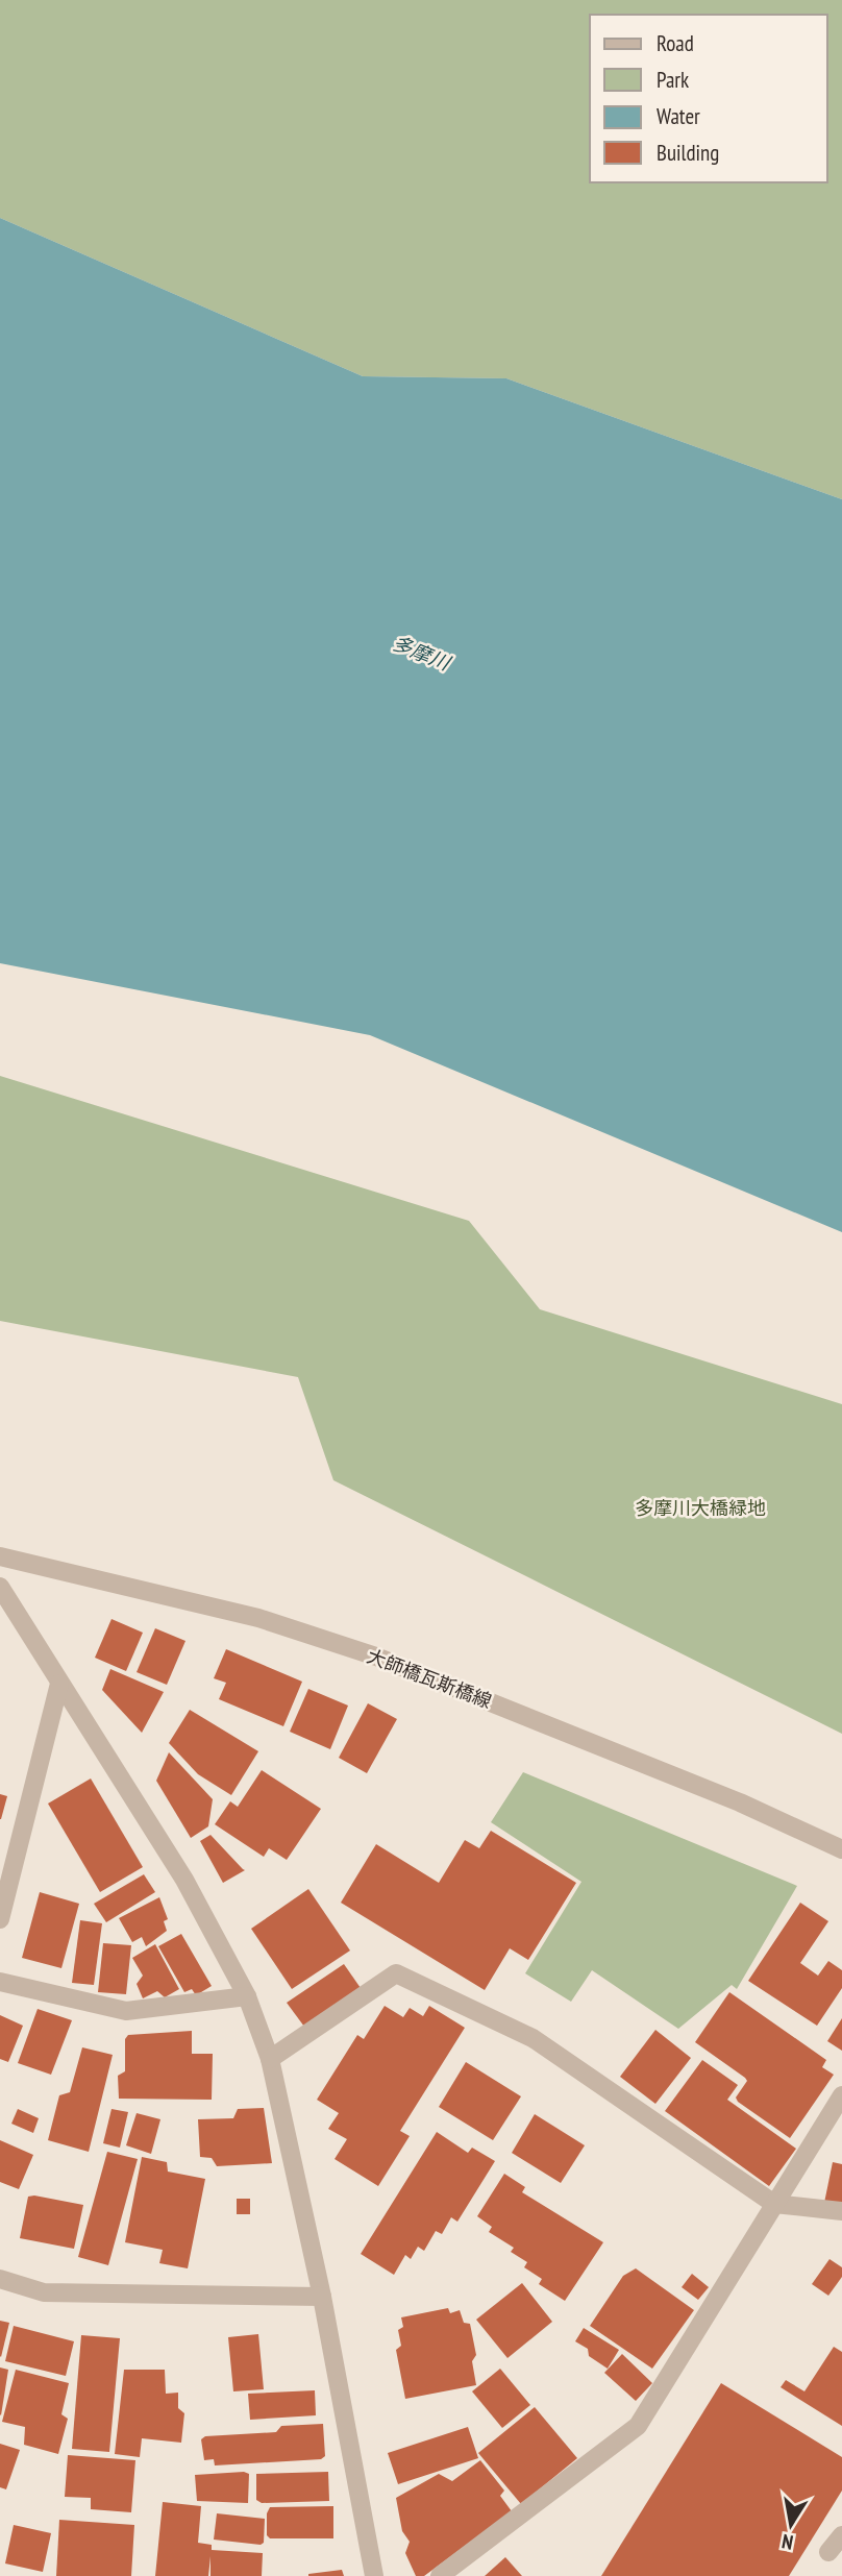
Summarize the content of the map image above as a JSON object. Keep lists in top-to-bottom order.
{
  "streets": {
    "street": ["大師橋瓦斯橋線"]
  },
  "water": ["多摩川"],
  "parks": ["多摩川大橋緑地"],
  "legend": [
    "Road",
    "Park",
    "Water",
    "Building"
  ],
  "north": "bottom"
}
